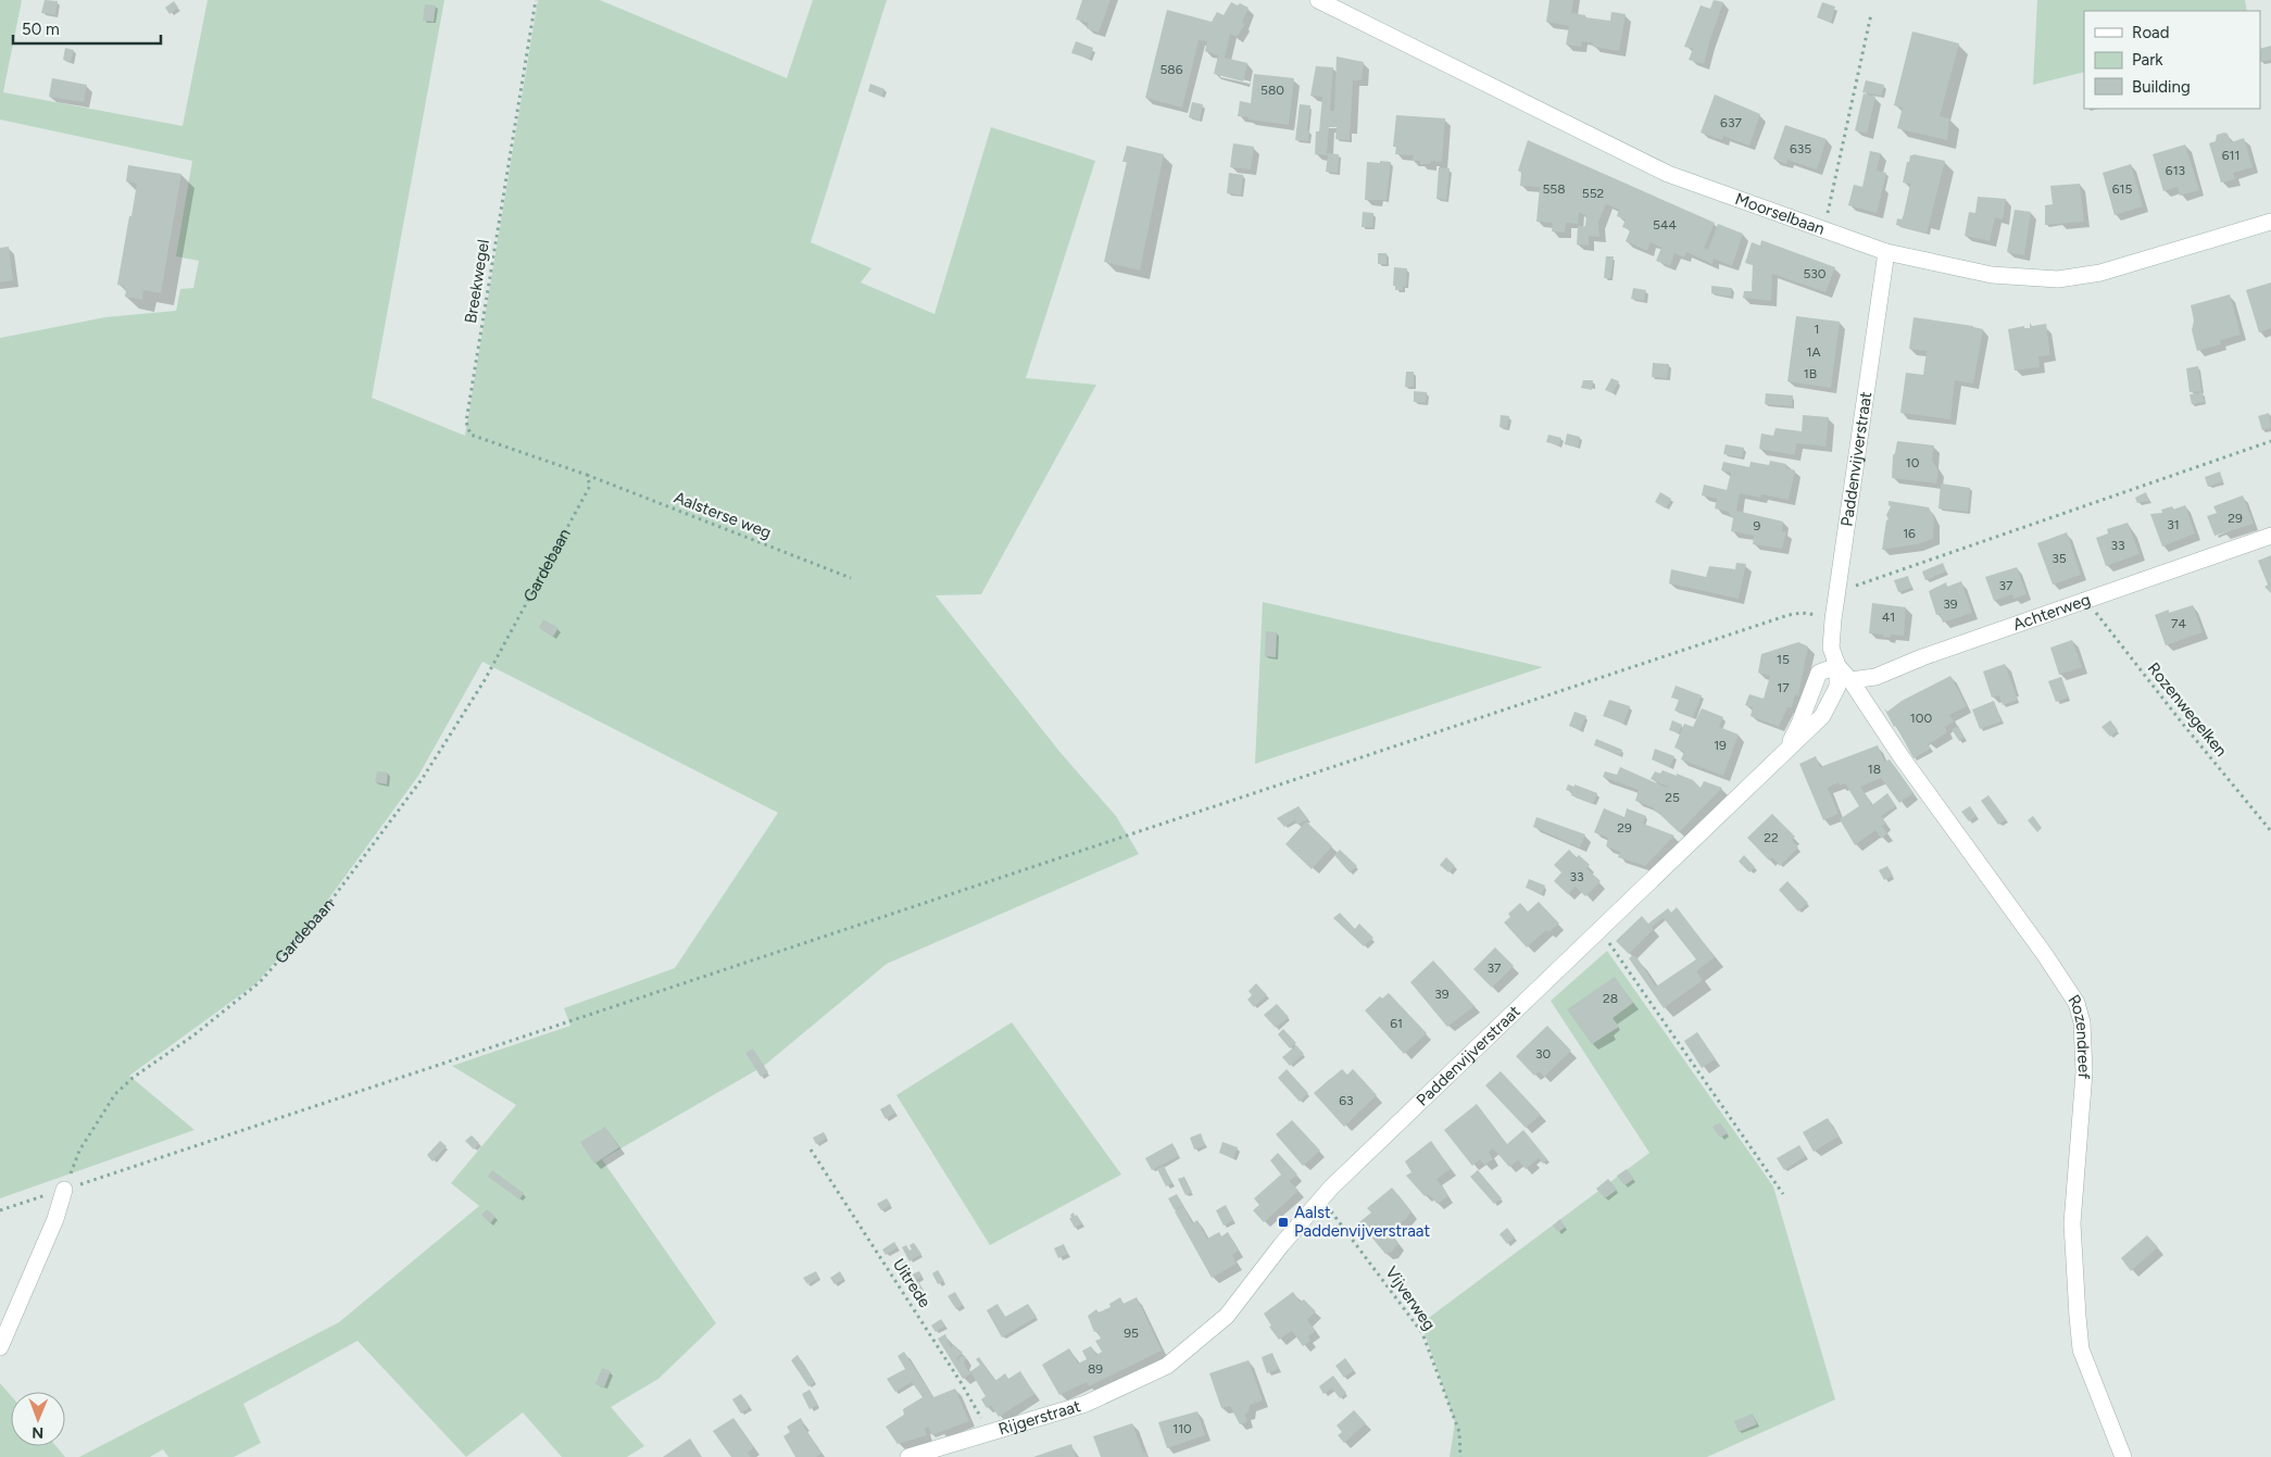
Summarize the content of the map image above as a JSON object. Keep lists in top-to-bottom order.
{
  "streets": {
    "street": [
      "Moorselbaan",
      "Paddenvijverstraat",
      "Achterweg",
      "Rozendreef",
      "Rijgerstraat"
    ],
    "path": [
      "Breekwegel",
      "Aalsterse weg",
      "Gardebaan",
      "Rozenwegelken",
      "Uitrede",
      "Vijverweg"
    ]
  },
  "crossings": [
    ["Moorselbaan", "Paddenvijverstraat"],
    ["Breekwegel", "Aalsterse weg"],
    ["Breekwegel", "Gardebaan"],
    ["Paddenvijverstraat", "Vijverweg"],
    ["Paddenvijverstraat", "Rijgerstraat"],
    ["Aalsterse weg", "Gardebaan"],
    ["Achterweg", "Rozenwegelken"],
    ["Achterweg", "Rozendreef"],
    ["Uitrede", "Rijgerstraat"]
  ],
  "places": {
    "transit": ["Aalst Paddenvijverstraat"]
  },
  "house_numbers": [
    "586",
    "580",
    "637",
    "635",
    "611",
    "613",
    "558",
    "615",
    "552",
    "544",
    "530",
    "1",
    "1A",
    "1B",
    "10",
    "29",
    "31",
    "9",
    "16",
    "33",
    "35",
    "37",
    "39",
    "41",
    "74",
    "15",
    "17",
    "100",
    "19",
    "18",
    "25",
    "29",
    "22",
    "33",
    "37",
    "39",
    "28",
    "61",
    "30",
    "63",
    "95",
    "89",
    "110"
  ],
  "legend": ["Road", "Park", "Building"],
  "scale_bar": "50 m",
  "north": "bottom"
}
